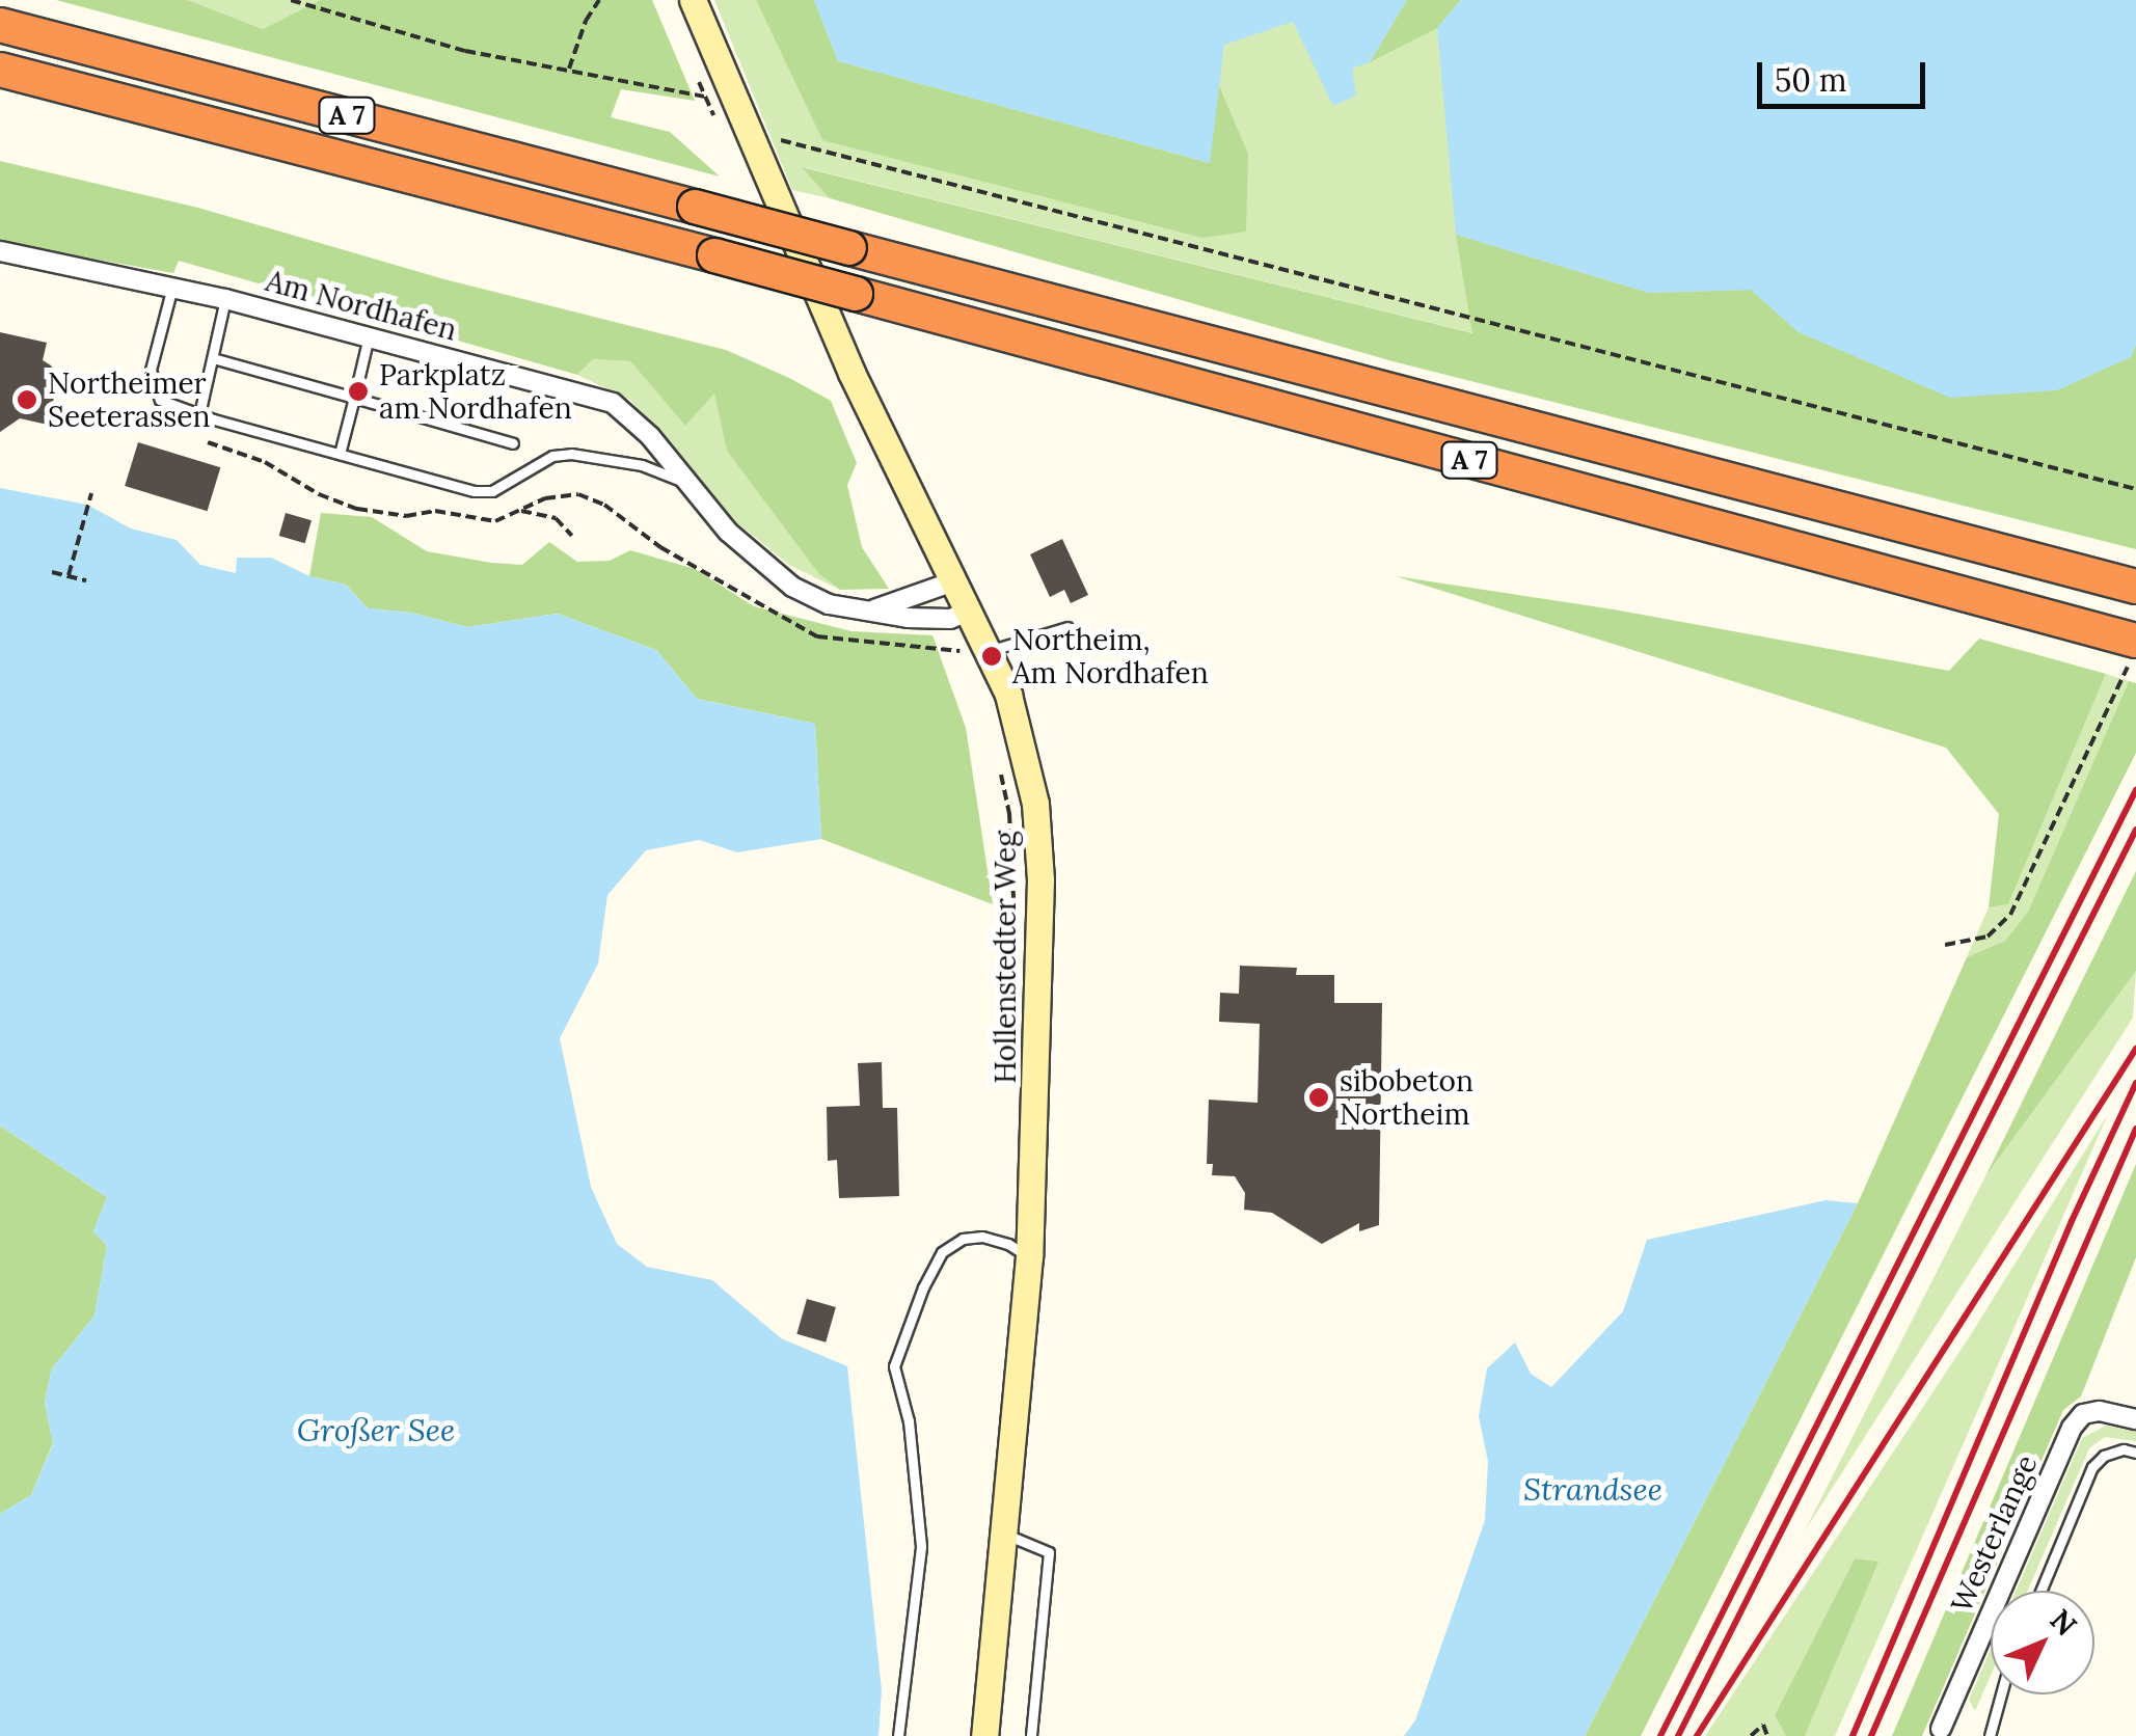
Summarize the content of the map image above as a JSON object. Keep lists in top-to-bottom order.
{
  "streets": {
    "highway": ["A 7"],
    "main road": ["Hollenstedter Weg"],
    "street": ["Am Nordhafen", "Westerlange"]
  },
  "crossings": [
    ["Am Nordhafen", "Hollenstedter Weg"]
  ],
  "water": ["Großer See", "Strandsee"],
  "places": [
    "Parkplatz am Nordhafen",
    "Northeimer Seeterassen",
    "Northeim, Am Nordhafen",
    "sibobeton Northeim"
  ],
  "scale_bar": "50 m",
  "north": "top right"
}
